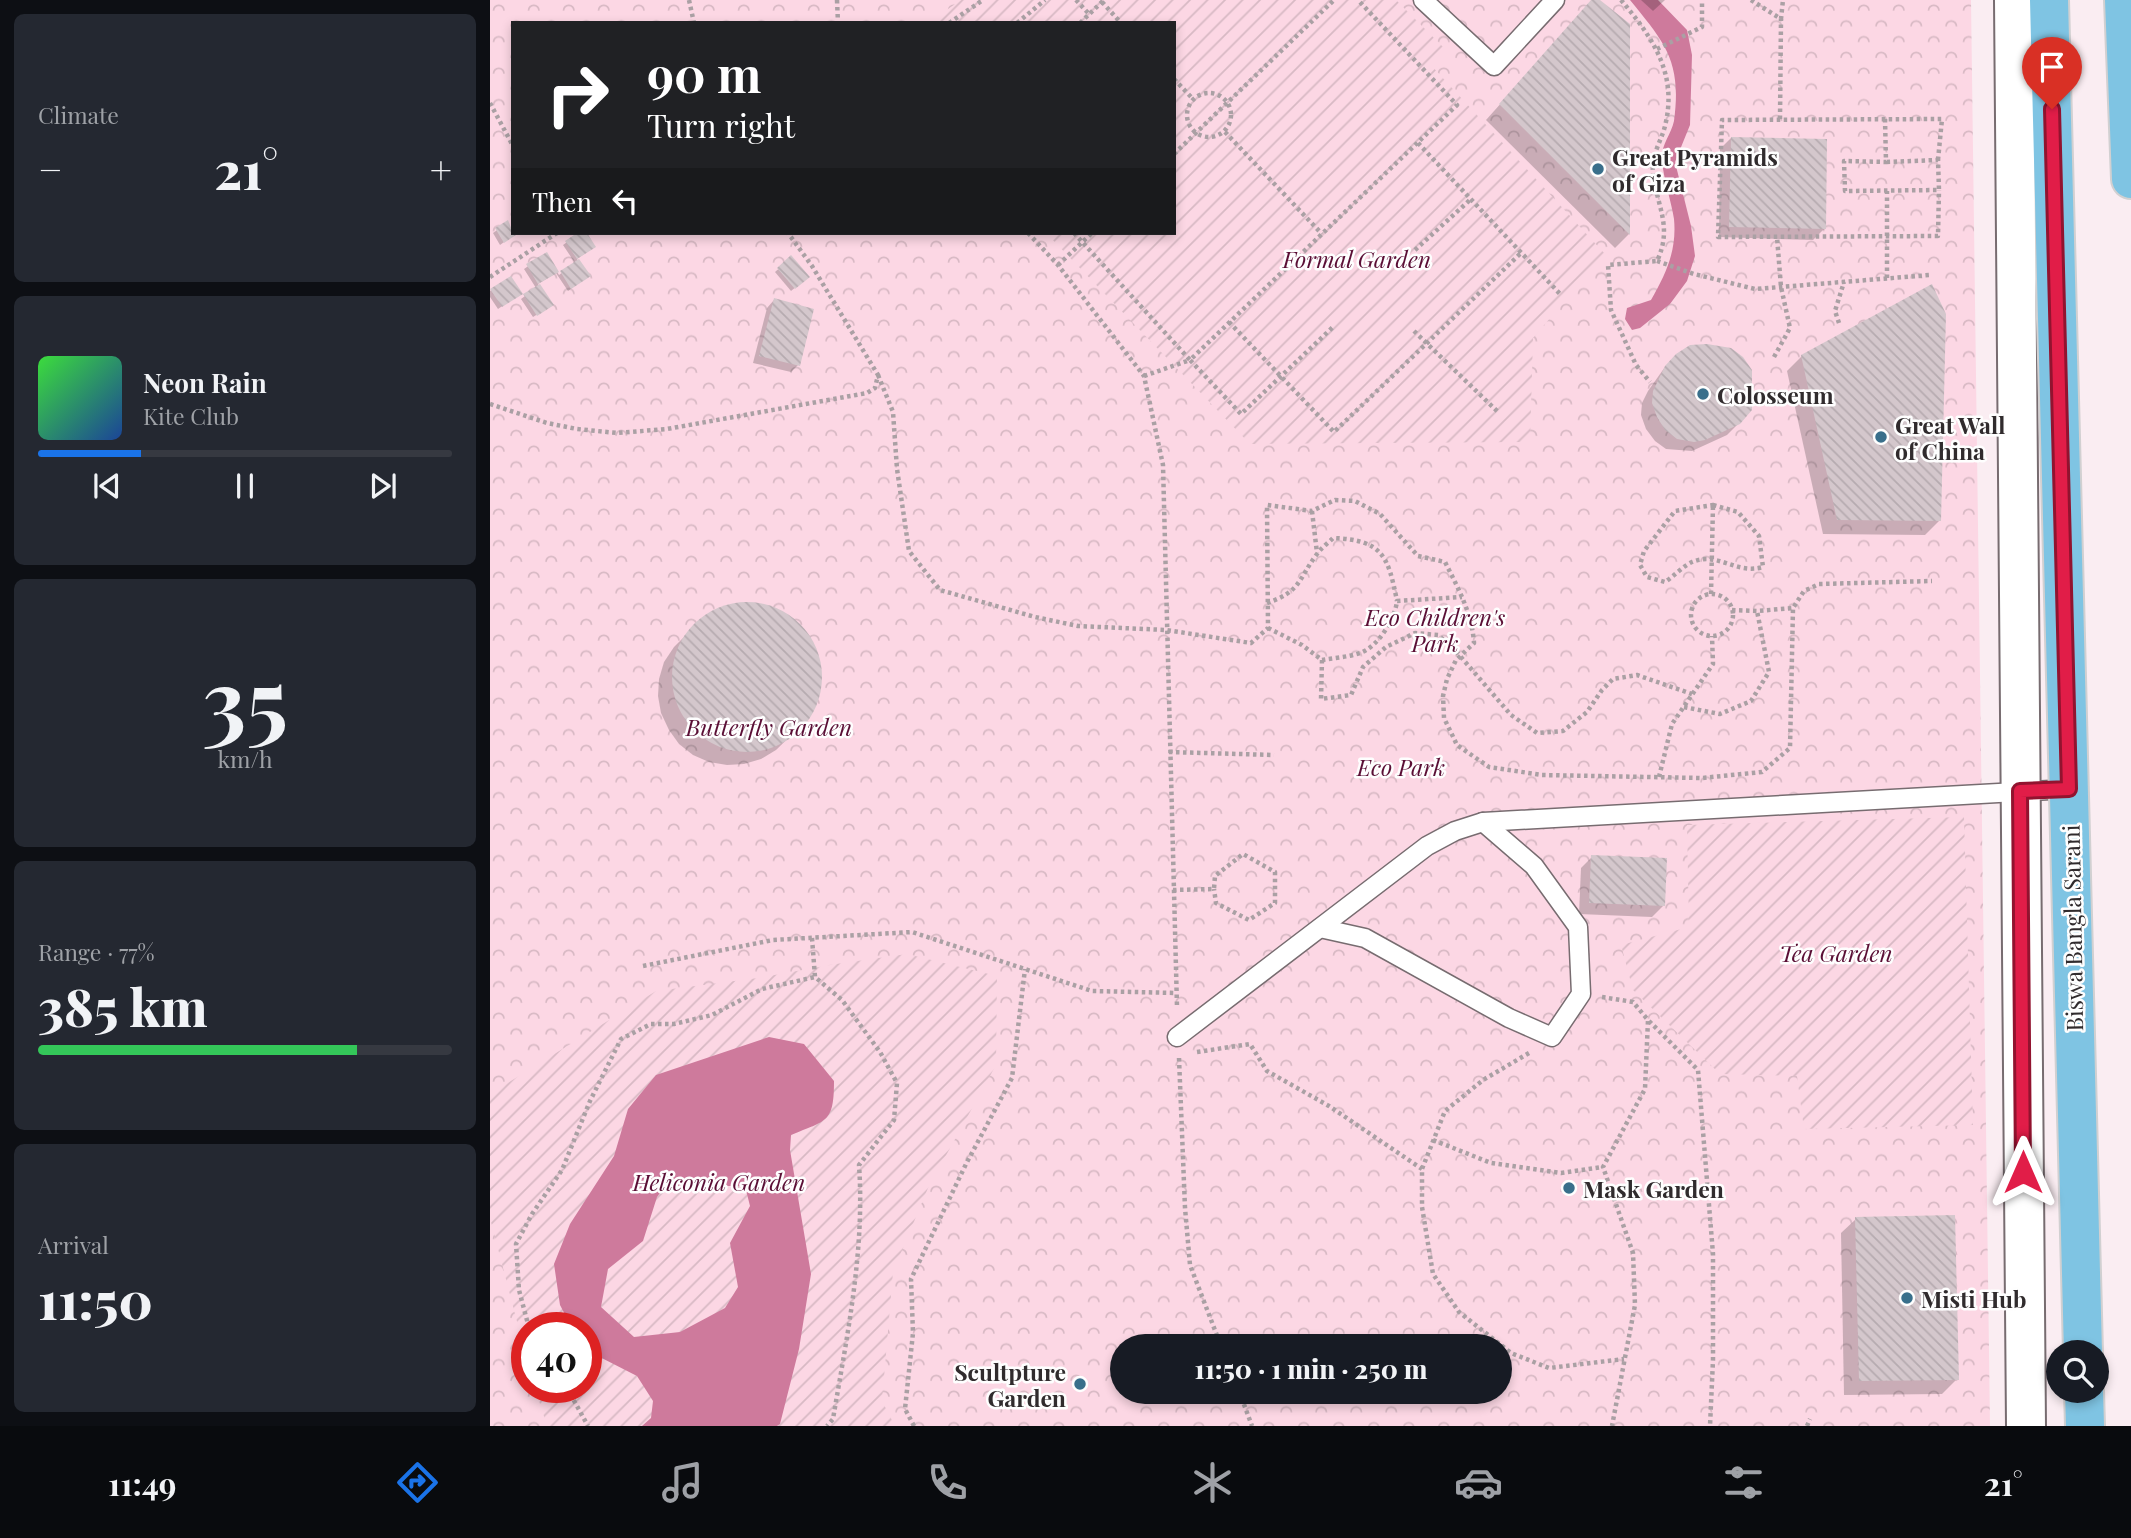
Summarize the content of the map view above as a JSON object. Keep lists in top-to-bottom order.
{
  "streets": {
    "main road": ["Biswa Bangla Sarani"]
  },
  "parks": [
    "Formal Garden",
    "Eco Children's Park",
    "Butterfly Garden",
    "Eco Park",
    "Tea Garden",
    "Heliconia Garden"
  ],
  "places": [
    "Great Pyramids of Giza",
    "Colosseum",
    "Great Wall of China",
    "Mask Garden",
    "Misti Hub",
    "Scultpture Garden"
  ],
  "page": {
    "tile": [
      "Climate",
      ["35", "km/h"],
      ["Range · 77%", "385 km"],
      ["Arrival", "11:50"]
    ],
    "turn": ["90 m", "Turn right"],
    "heat": ["−", "21°", "+"],
    "then": "Then",
    "song": ["Neon Rain", "Kite Club"],
    "limit": "40",
    "trip": "11:50 · 1 min · 250 m",
    "tabs": ["11:49", "21°"]
  }
}
